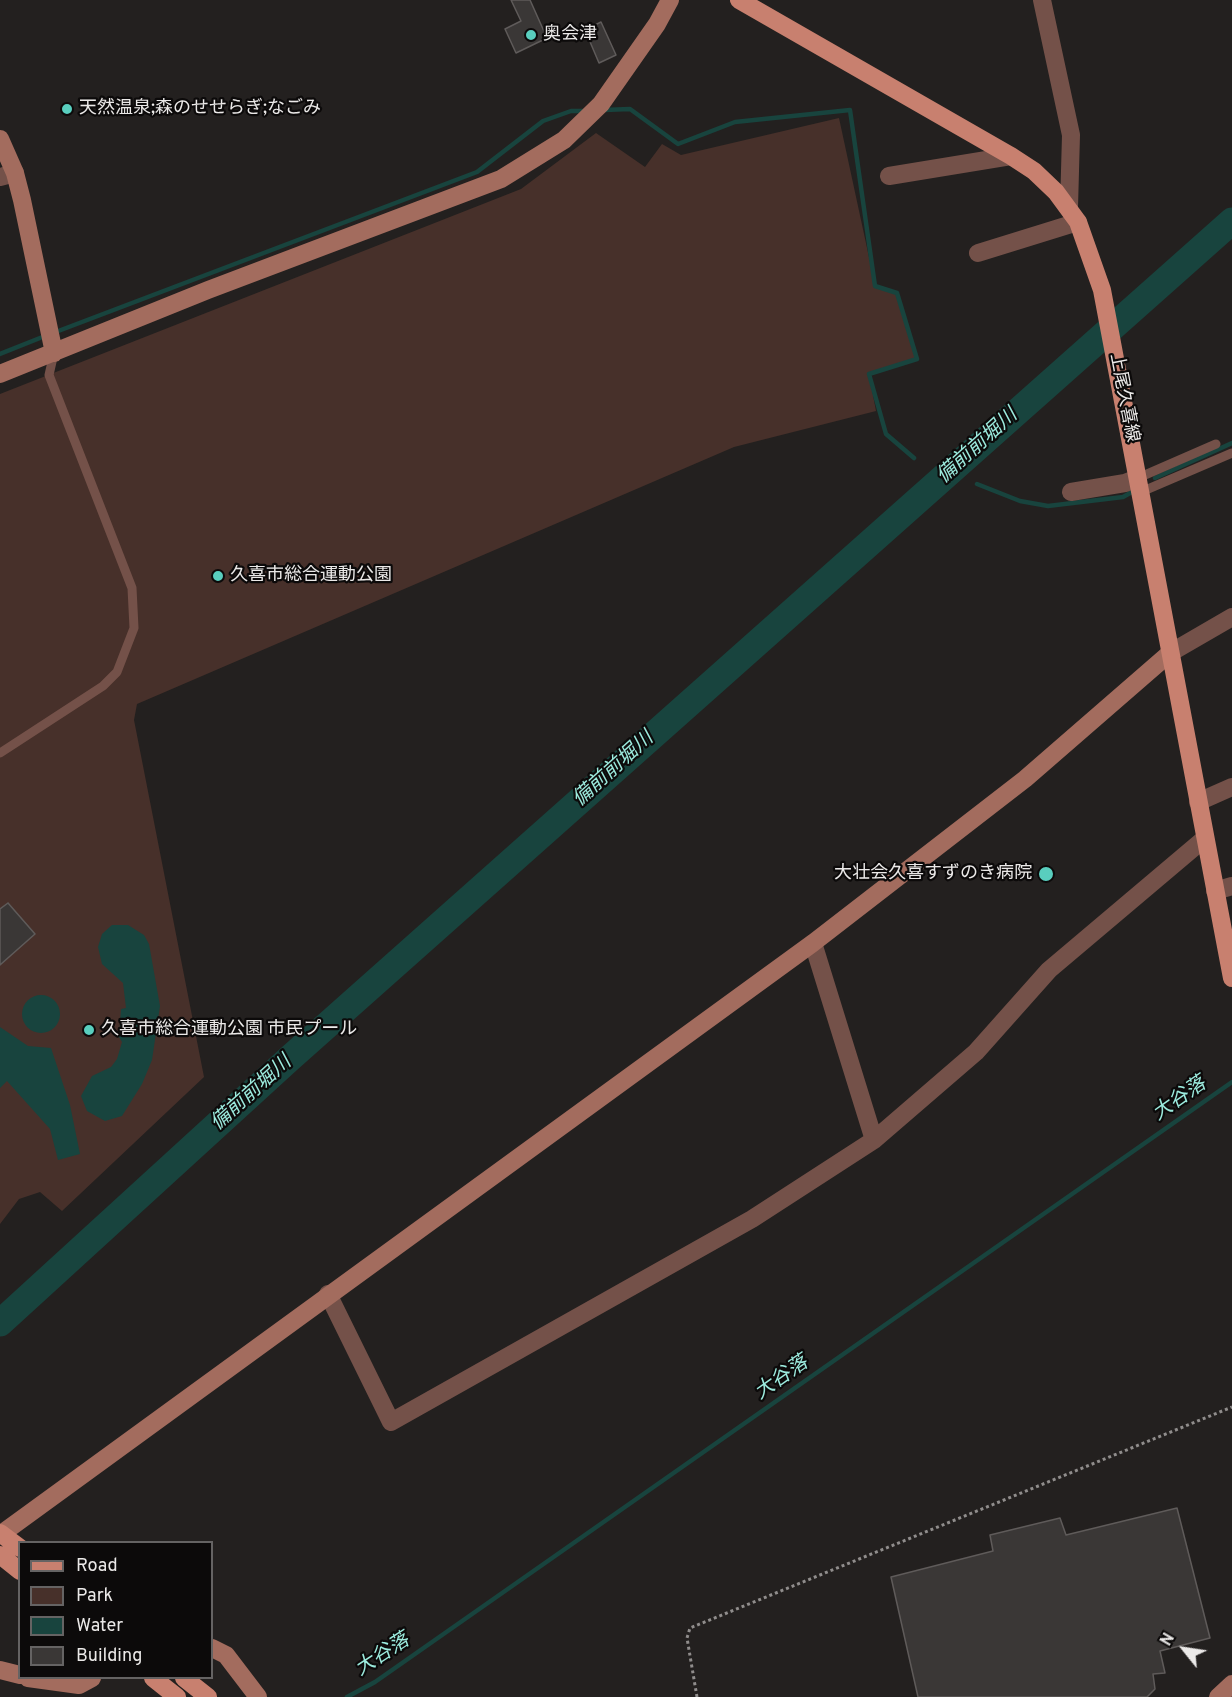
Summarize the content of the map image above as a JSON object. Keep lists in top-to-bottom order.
{
  "streets": {
    "main road": ["上尾久喜線"]
  },
  "water": ["備前前堀川", "大谷落"],
  "places": [
    "奥会津",
    "天然温泉;森のせせらぎ;なごみ",
    "久喜市総合運動公園",
    "大壮会久喜すずのき病院",
    "久喜市総合運動公園 市民プール"
  ],
  "legend": [
    "Road",
    "Park",
    "Water",
    "Building"
  ],
  "north": "top left"
}
